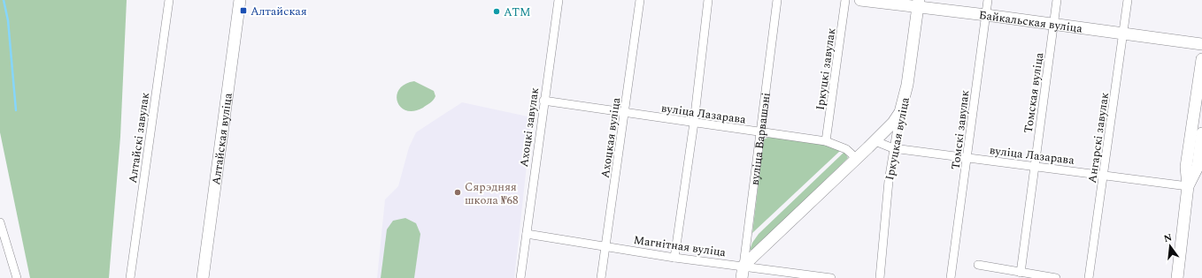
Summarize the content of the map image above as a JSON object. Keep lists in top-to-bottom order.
{
  "streets": {
    "main road": [
      "Байкальская вуліца",
      "Алтайская вуліца",
      "Іркуцкая вуліца",
      "вуліца Варвашэні"
    ],
    "street": [
      "Іркуцкі завулак",
      "Томская вуліца",
      "вуліца Лазарава",
      "Ахоцкі завулак",
      "Томскі завулак",
      "Алтайскі завулак",
      "Ахоцкая вуліца",
      "Ангарскі завулак",
      "Магнітная вуліца"
    ]
  },
  "crossings": [
    ["Байкальская вуліца", "Томская вуліца"],
    ["Байкальская вуліца", "Томскі завулак"],
    ["Байкальская вуліца", "Ангарскі завулак"],
    ["Байкальская вуліца", "Іркуцкая вуліца"],
    ["Іркуцкі завулак", "вуліца Лазарава"],
    ["Томская вуліца", "вуліца Лазарава"],
    ["вуліца Лазарава", "Ахоцкі завулак"],
    ["вуліца Лазарава", "Томскі завулак"],
    ["вуліца Лазарава", "Ахоцкая вуліца"],
    ["вуліца Лазарава", "Ангарскі завулак"],
    ["вуліца Лазарава", "Іркуцкая вуліца"],
    ["вуліца Лазарава", "вуліца Варвашэні"],
    ["Ахоцкі завулак", "Магнітная вуліца"],
    ["Ахоцкая вуліца", "Магнітная вуліца"],
    ["вуліца Варвашэні", "Магнітная вуліца"]
  ],
  "places": {
    "transit": ["Алтайская"],
    "other": ["АТМ", "Сярэдняя школа №68"]
  },
  "north": "top"
}
